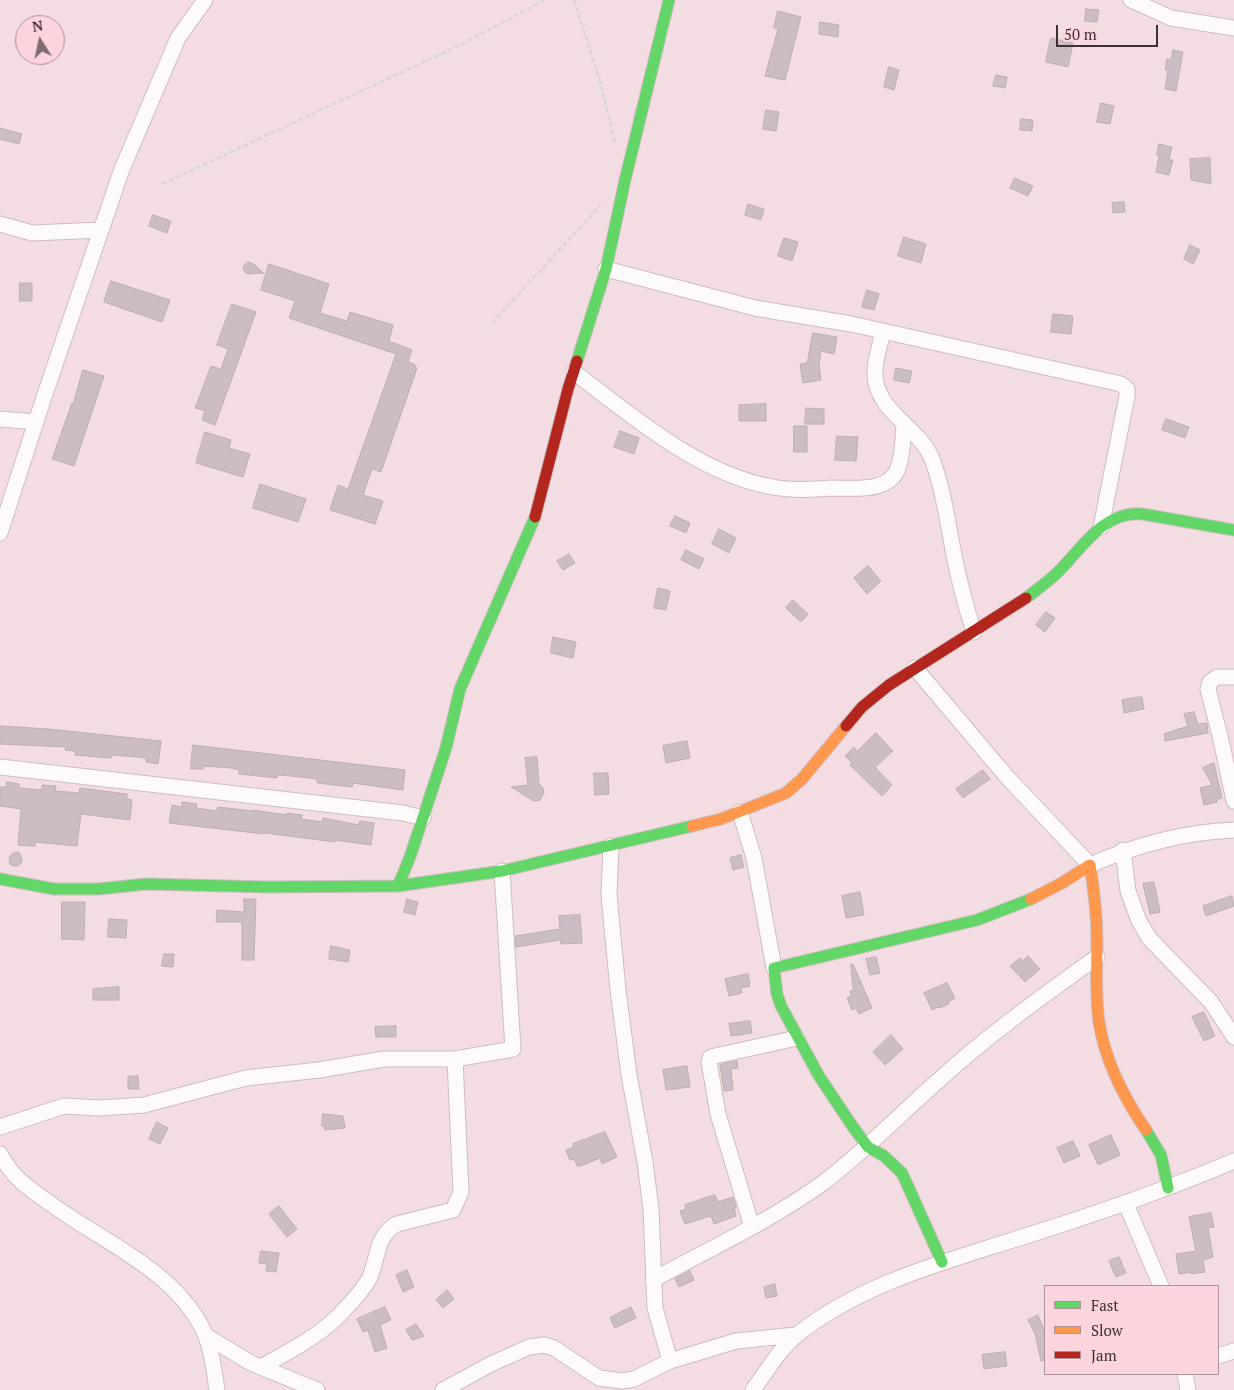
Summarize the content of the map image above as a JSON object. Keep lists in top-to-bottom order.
{
  "legend": ["Fast", "Slow", "Jam"],
  "scale_bar": "50 m",
  "north": "top"
}
